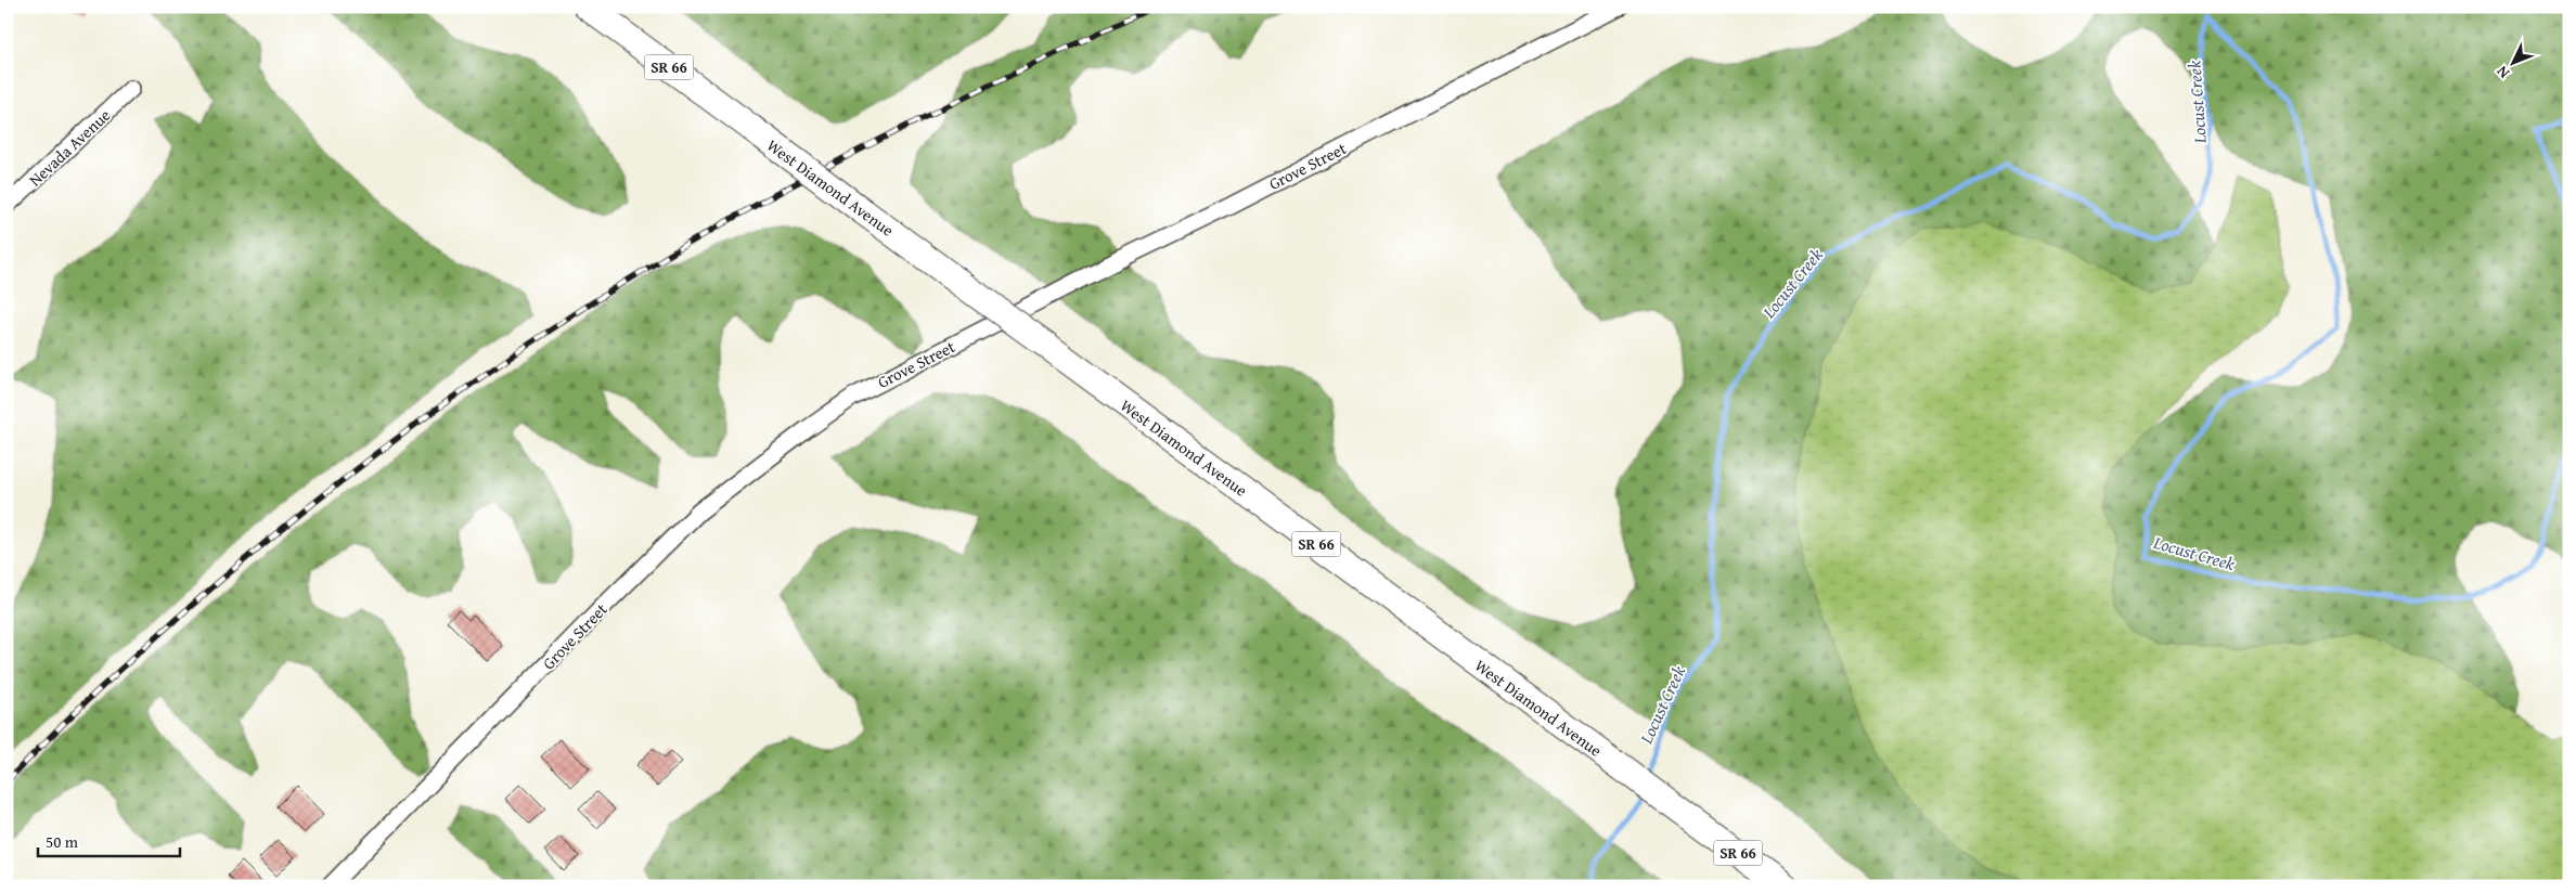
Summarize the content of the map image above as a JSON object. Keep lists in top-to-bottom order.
{
  "streets": {
    "main road": ["SR 66", "West Diamond Avenue"],
    "street": ["Nevada Avenue", "Grove Street"]
  },
  "water": ["Locust Creek"],
  "scale_bar": "50 m",
  "north": "bottom left"
}
